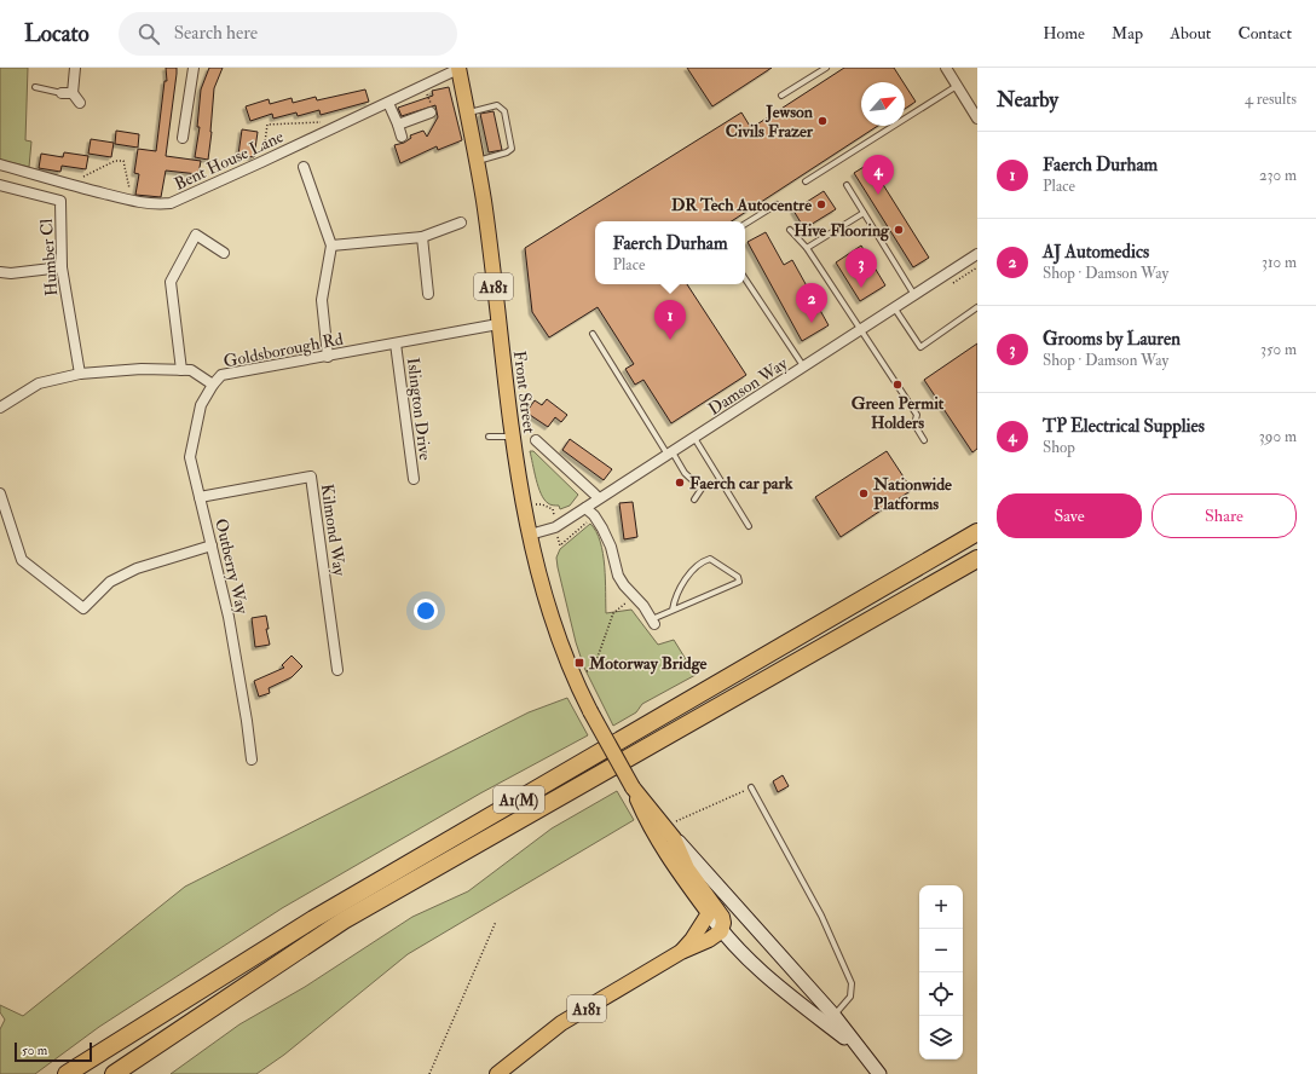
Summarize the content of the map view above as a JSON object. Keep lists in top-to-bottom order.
{
  "streets": {
    "highway": ["A1(M)"],
    "main road": ["A181", "Front Street"],
    "street": [
      "Bent House Lane",
      "Humber Cl",
      "Goldsborough Rd",
      "Damson Way",
      "Islington Drive",
      "Kilmond Way",
      "Outberry Way"
    ]
  },
  "crossings": [
    ["Bent House Lane", "Front Street"],
    ["Humber Cl", "Goldsborough Rd"],
    ["A181", "Front Street"],
    ["Goldsborough Rd", "Front Street"],
    ["Goldsborough Rd", "Islington Drive"],
    ["Goldsborough Rd", "Outberry Way"],
    ["Damson Way", "Front Street"],
    ["Kilmond Way", "Outberry Way"]
  ],
  "places": {
    "other": [
      "Jewson Civils Frazer",
      "DR Tech Autocentre",
      "Hive Flooring",
      "Green Permit Holders",
      "Faerch car park",
      "Nationwide Platforms"
    ],
    "transit": ["Motorway Bridge"]
  },
  "scale_bar": "50 m",
  "north": "top right",
  "page": {
    "header": "Locato",
    "search": "Search here",
    "nav": [
      "Home",
      "Map",
      "About",
      "Contact"
    ],
    "heading": ["Nearby", "4 results"],
    "list": [
      {
        "mark": "1",
        "name": "Faerch Durham",
        "note": "Place",
        "value": "230 m"
      },
      {
        "mark": "2",
        "name": "AJ Automedics",
        "note": "Shop · Damson Way",
        "value": "310 m"
      },
      {
        "mark": "3",
        "name": "Grooms by Lauren",
        "note": "Shop · Damson Way",
        "value": "350 m"
      },
      {
        "mark": "4",
        "name": "TP Electrical Supplies",
        "note": "Shop",
        "value": "390 m"
      }
    ],
    "pins": [
      "4",
      "3",
      "2",
      "1"
    ],
    "popup": ["Faerch Durham", "Place"],
    "buttons": ["Save", "Share"],
    "map_buttons": ["+", "−"],
    "scale": "50 m"
  }
}
